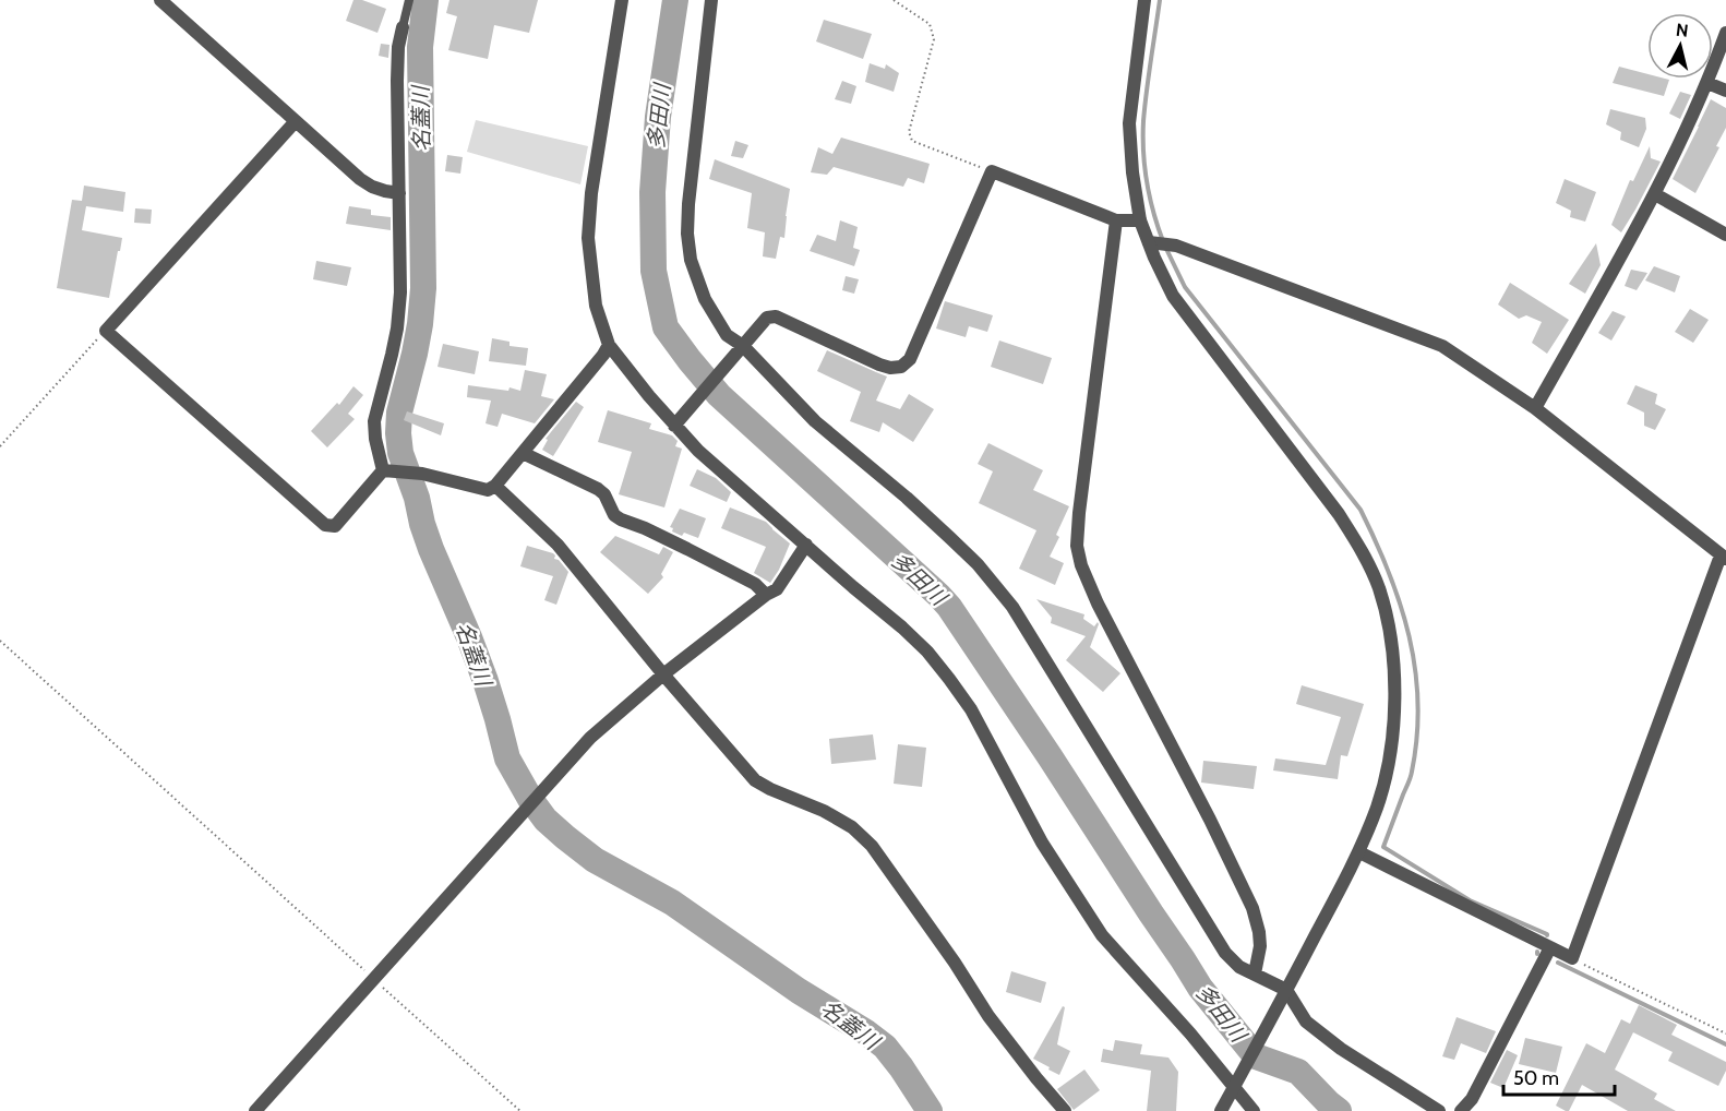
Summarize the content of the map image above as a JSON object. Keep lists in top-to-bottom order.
{
  "water": ["多田川", "名蓋川"],
  "scale_bar": "50 m",
  "north": "top"
}
